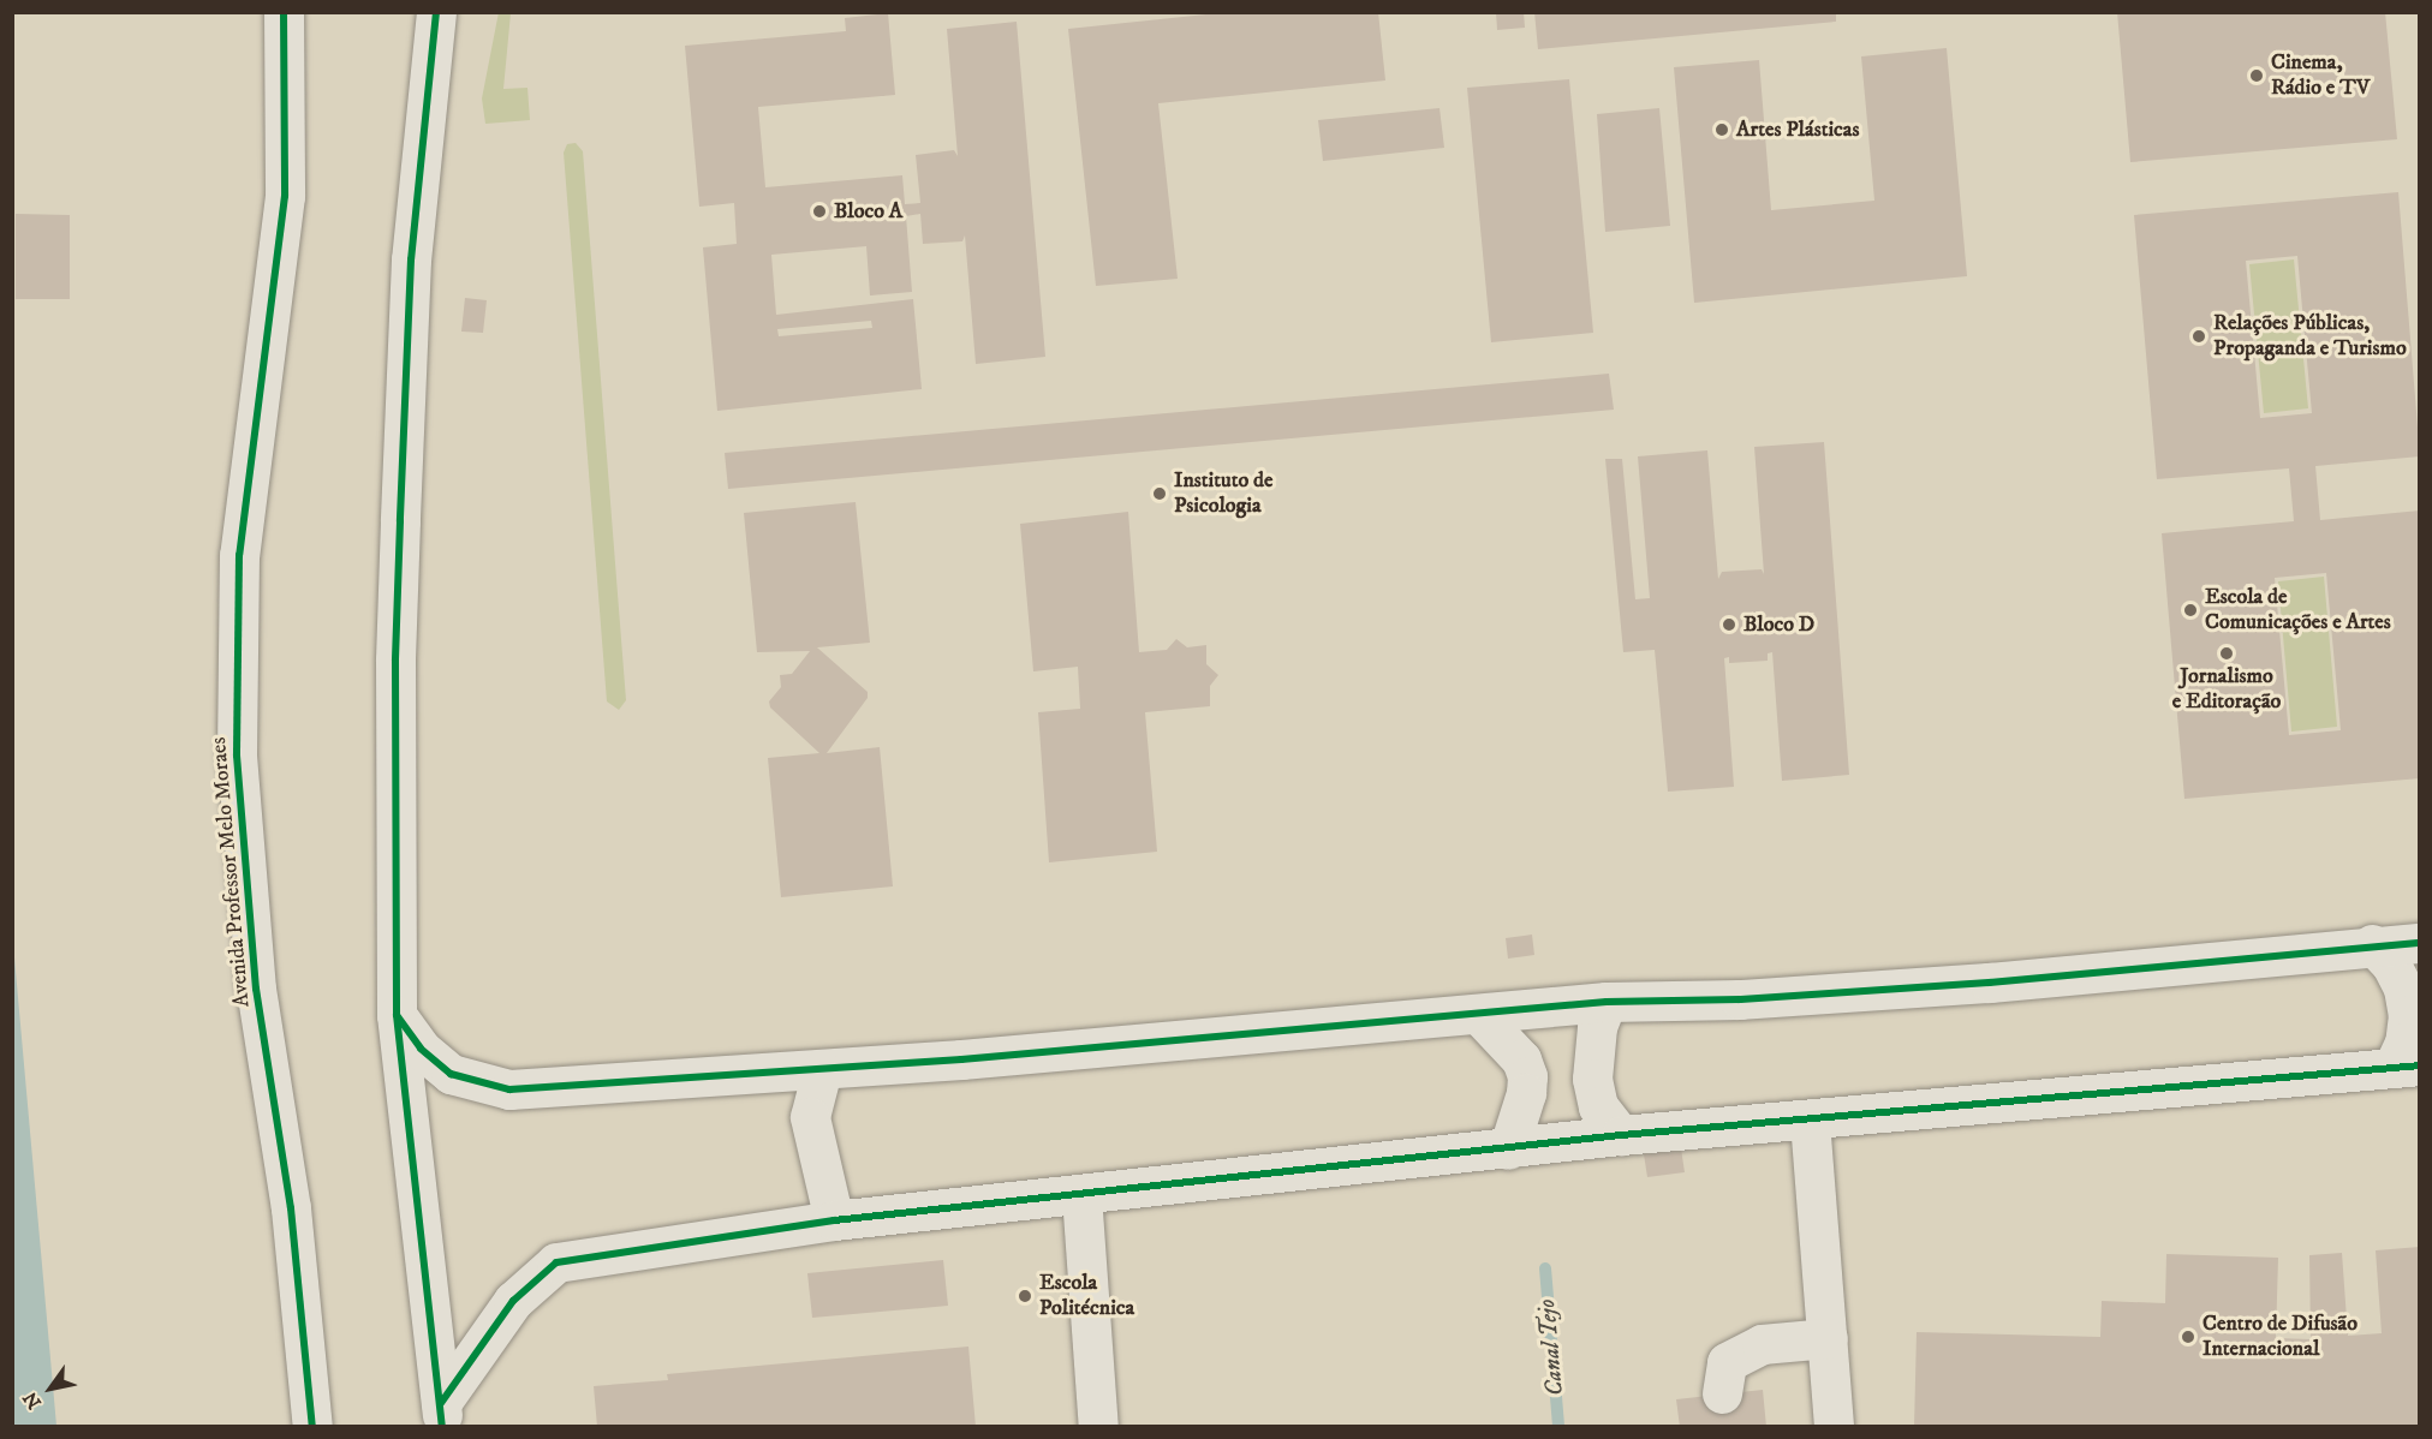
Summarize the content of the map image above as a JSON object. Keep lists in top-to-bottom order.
{
  "streets": {
    "street": ["Avenida Professor Melo Moraes"]
  },
  "water": ["Canal Tejo"],
  "places": [
    "Cinema, Rádio e TV",
    "Artes Plásticas",
    "Bloco A",
    "Relações Públicas, Propaganda e Turismo",
    "Instituto de Psicologia",
    "Escola de Comunicações e Artes",
    "Bloco D",
    "Jornalismo e Editoração",
    "Escola Politécnica",
    "Centro de Difusão Internacional"
  ],
  "north": "bottom left"
}
